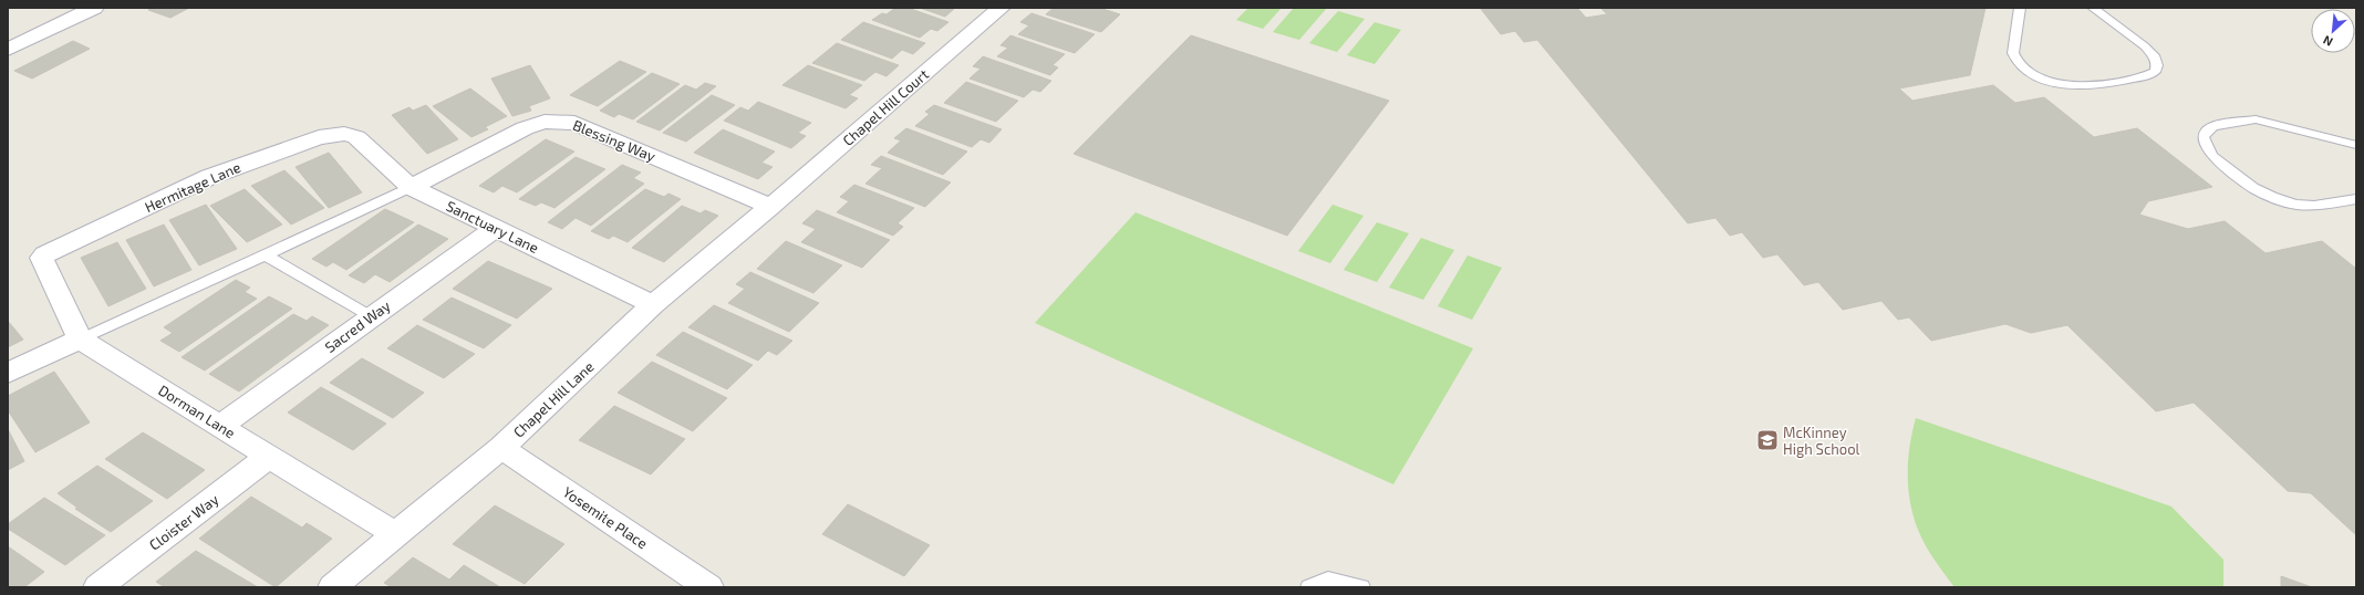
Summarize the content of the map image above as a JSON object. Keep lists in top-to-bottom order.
{
  "streets": {
    "street": [
      "Chapel Hill Court",
      "Blessing Way",
      "Hermitage Lane",
      "Sanctuary Lane",
      "Sacred Way",
      "Chapel Hill Lane",
      "Dorman Lane",
      "Yosemite Place",
      "Cloister Way"
    ]
  },
  "crossings": [
    ["Chapel Hill Court", "Blessing Way"],
    ["Chapel Hill Court", "Chapel Hill Lane"],
    ["Blessing Way", "Sanctuary Lane"],
    ["Blessing Way", "Chapel Hill Lane"],
    ["Hermitage Lane", "Sanctuary Lane"],
    ["Hermitage Lane", "Dorman Lane"],
    ["Sanctuary Lane", "Sacred Way"],
    ["Sanctuary Lane", "Chapel Hill Lane"],
    ["Sacred Way", "Dorman Lane"],
    ["Chapel Hill Lane", "Dorman Lane"],
    ["Chapel Hill Lane", "Yosemite Place"],
    ["Dorman Lane", "Cloister Way"]
  ],
  "places": {
    "school or university": ["McKinney High School"]
  },
  "north": "bottom left"
}
